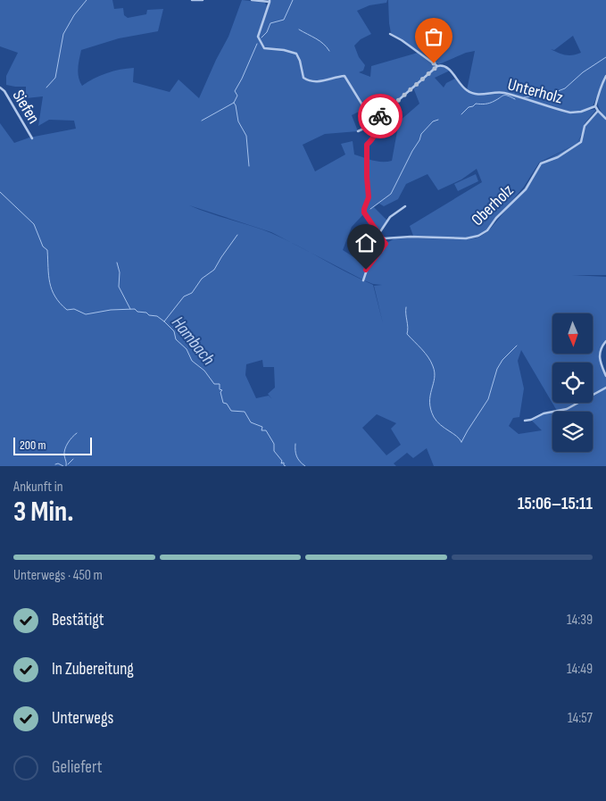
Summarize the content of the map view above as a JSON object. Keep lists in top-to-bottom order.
{
  "streets": {
    "street": ["Unterholz", "Siefen", "Oberholz"]
  },
  "water": ["Hambach"],
  "scale_bar": "200 m",
  "north": "bottom",
  "page": {
    "scale": "200 m",
    "heading": ["3 Min.", "Ankunft in", "15:06–15:11"],
    "bar": "Unterwegs · 450 m",
    "list": [
      ["Bestätigt", "14:39"],
      ["In Zubereitung", "14:49"],
      ["Unterwegs", "14:57"],
      "Geliefert"
    ]
  }
}
